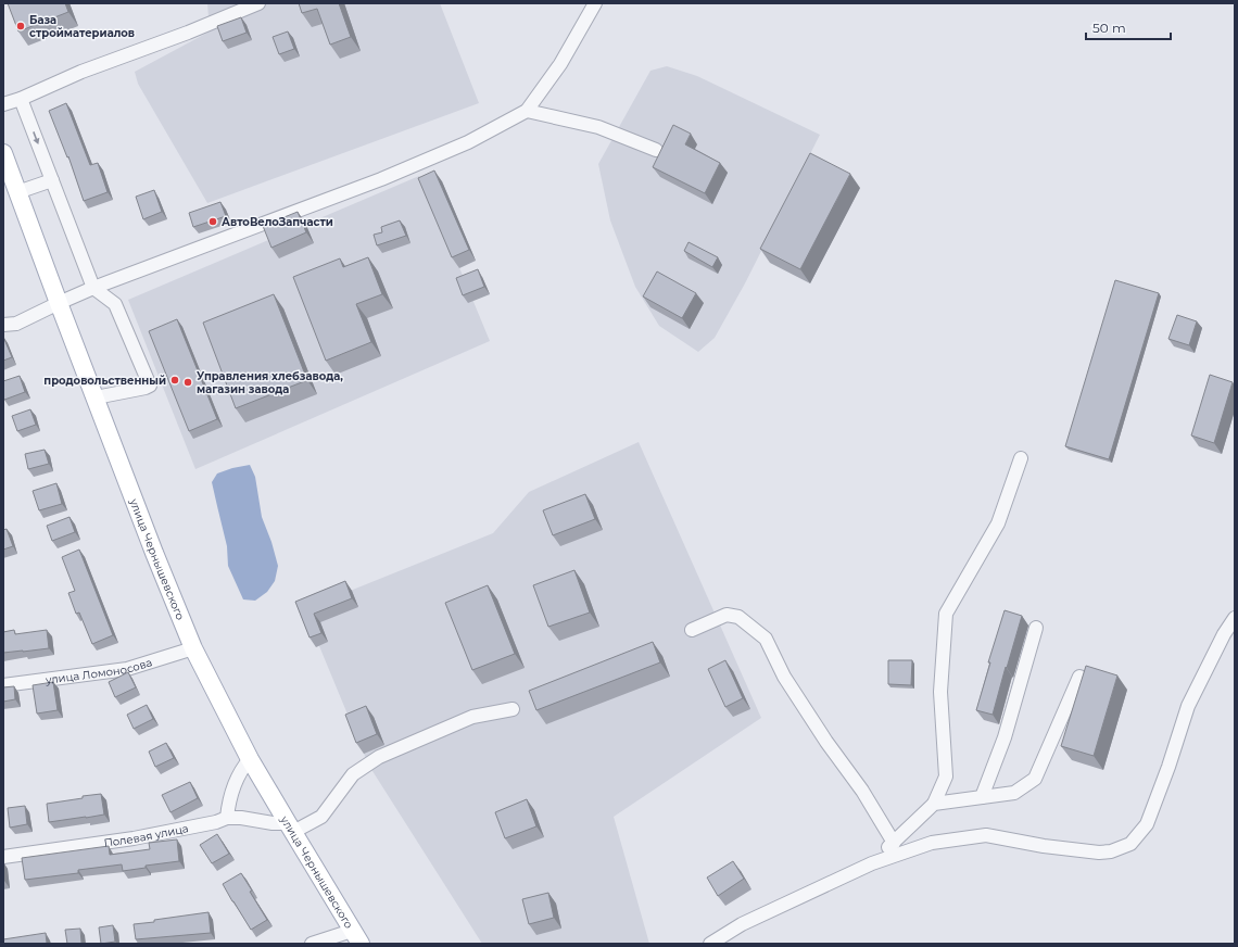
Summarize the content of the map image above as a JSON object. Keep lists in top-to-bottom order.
{
  "streets": {
    "main road": ["улица Чернышевского"],
    "street": ["улица Ломоносова", "Полевая улица"]
  },
  "crossings": [
    ["улица Чернышевского", "улица Ломоносова"],
    ["улица Чернышевского", "Полевая улица"]
  ],
  "places": [
    "База стройматериалов",
    "АвтоВелоЗапчасти",
    "продовольственный",
    "Управления хлебзавода, магазин завода"
  ],
  "scale_bar": "50 m"
}
